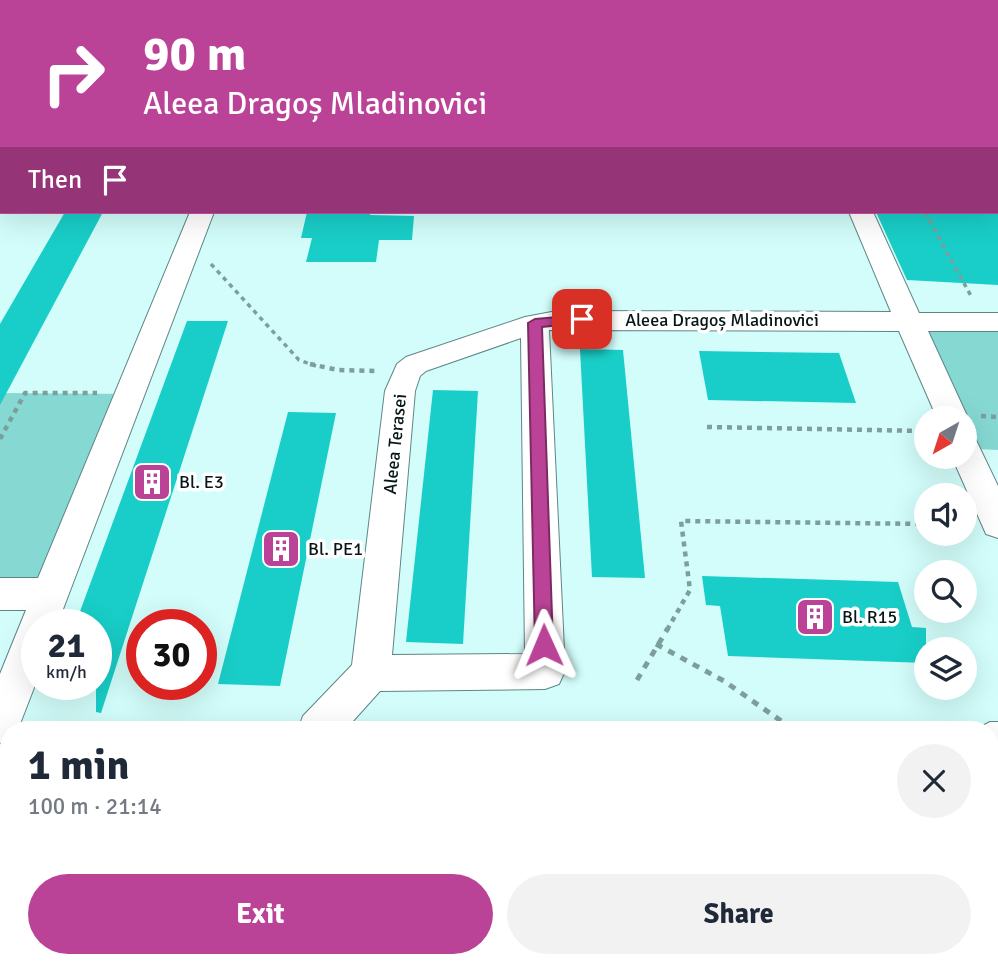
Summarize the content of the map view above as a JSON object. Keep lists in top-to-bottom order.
{
  "streets": {
    "street": ["Aleea Dragoș Mladinovici", "Aleea Terasei"]
  },
  "crossings": [
    ["Aleea Dragoș Mladinovici", "Aleea Terasei"]
  ],
  "places": {
    "building": ["Bl. E3", "Bl. PE1", "Bl. R15"]
  },
  "north": "bottom left",
  "page": {
    "turn": ["90 m", "Aleea Dragoș Mladinovici"],
    "then": "Then",
    "speed": "21 km/h",
    "limit": "30",
    "heading": ["1 min", "100 m · 21:14"],
    "buttons": ["Exit", "Share"]
  }
}
